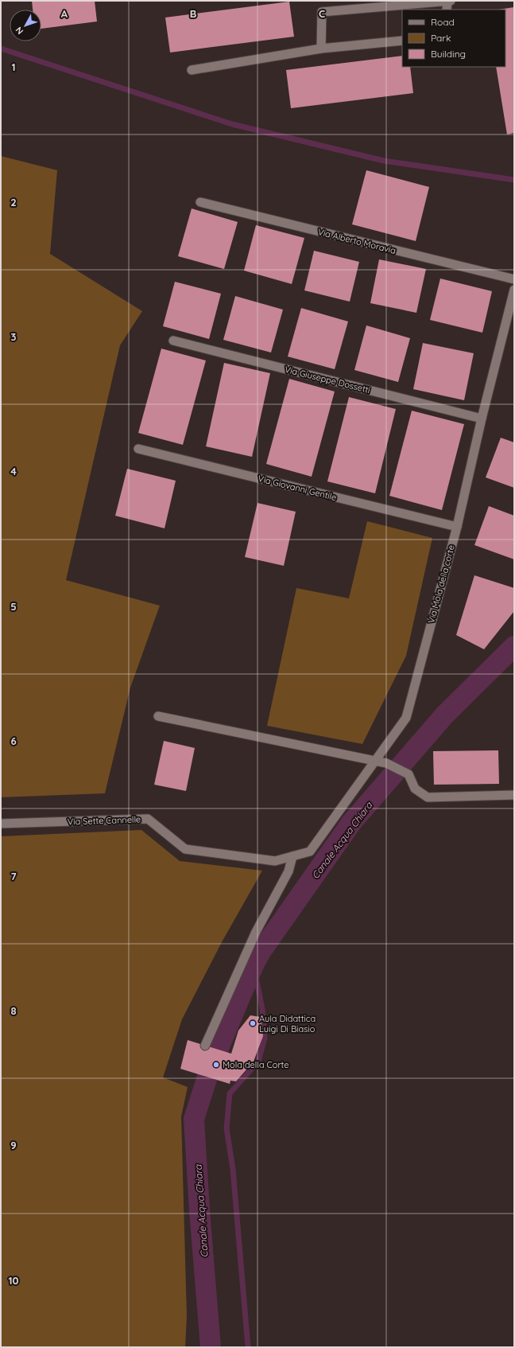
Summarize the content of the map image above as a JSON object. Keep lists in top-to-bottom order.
{
  "streets": {
    "street": [
      "Via Alberto Moravia",
      "Via Giuseppe Dossetti",
      "Via Giovanni Gentile",
      "Via Mola della corte",
      "Via Sette Cannelle"
    ]
  },
  "crossings": [
    ["Via Giuseppe Dossetti", "Via Mola della corte"],
    ["Via Giovanni Gentile", "Via Mola della corte"],
    ["Via Mola della corte", "Via Sette Cannelle"]
  ],
  "water": ["Canale Acqua Chiara"],
  "places": ["Aula Didattica Luigi Di Biasio", "Mola della Corte"],
  "legend": ["Road", "Park", "Building"],
  "north": "bottom left",
  "grid": {
    "columns": ["A", "B", "C"],
    "rows": [
      "1",
      "2",
      "3",
      "4",
      "5",
      "6",
      "7",
      "8",
      "9",
      "10"
    ]
  }
}
